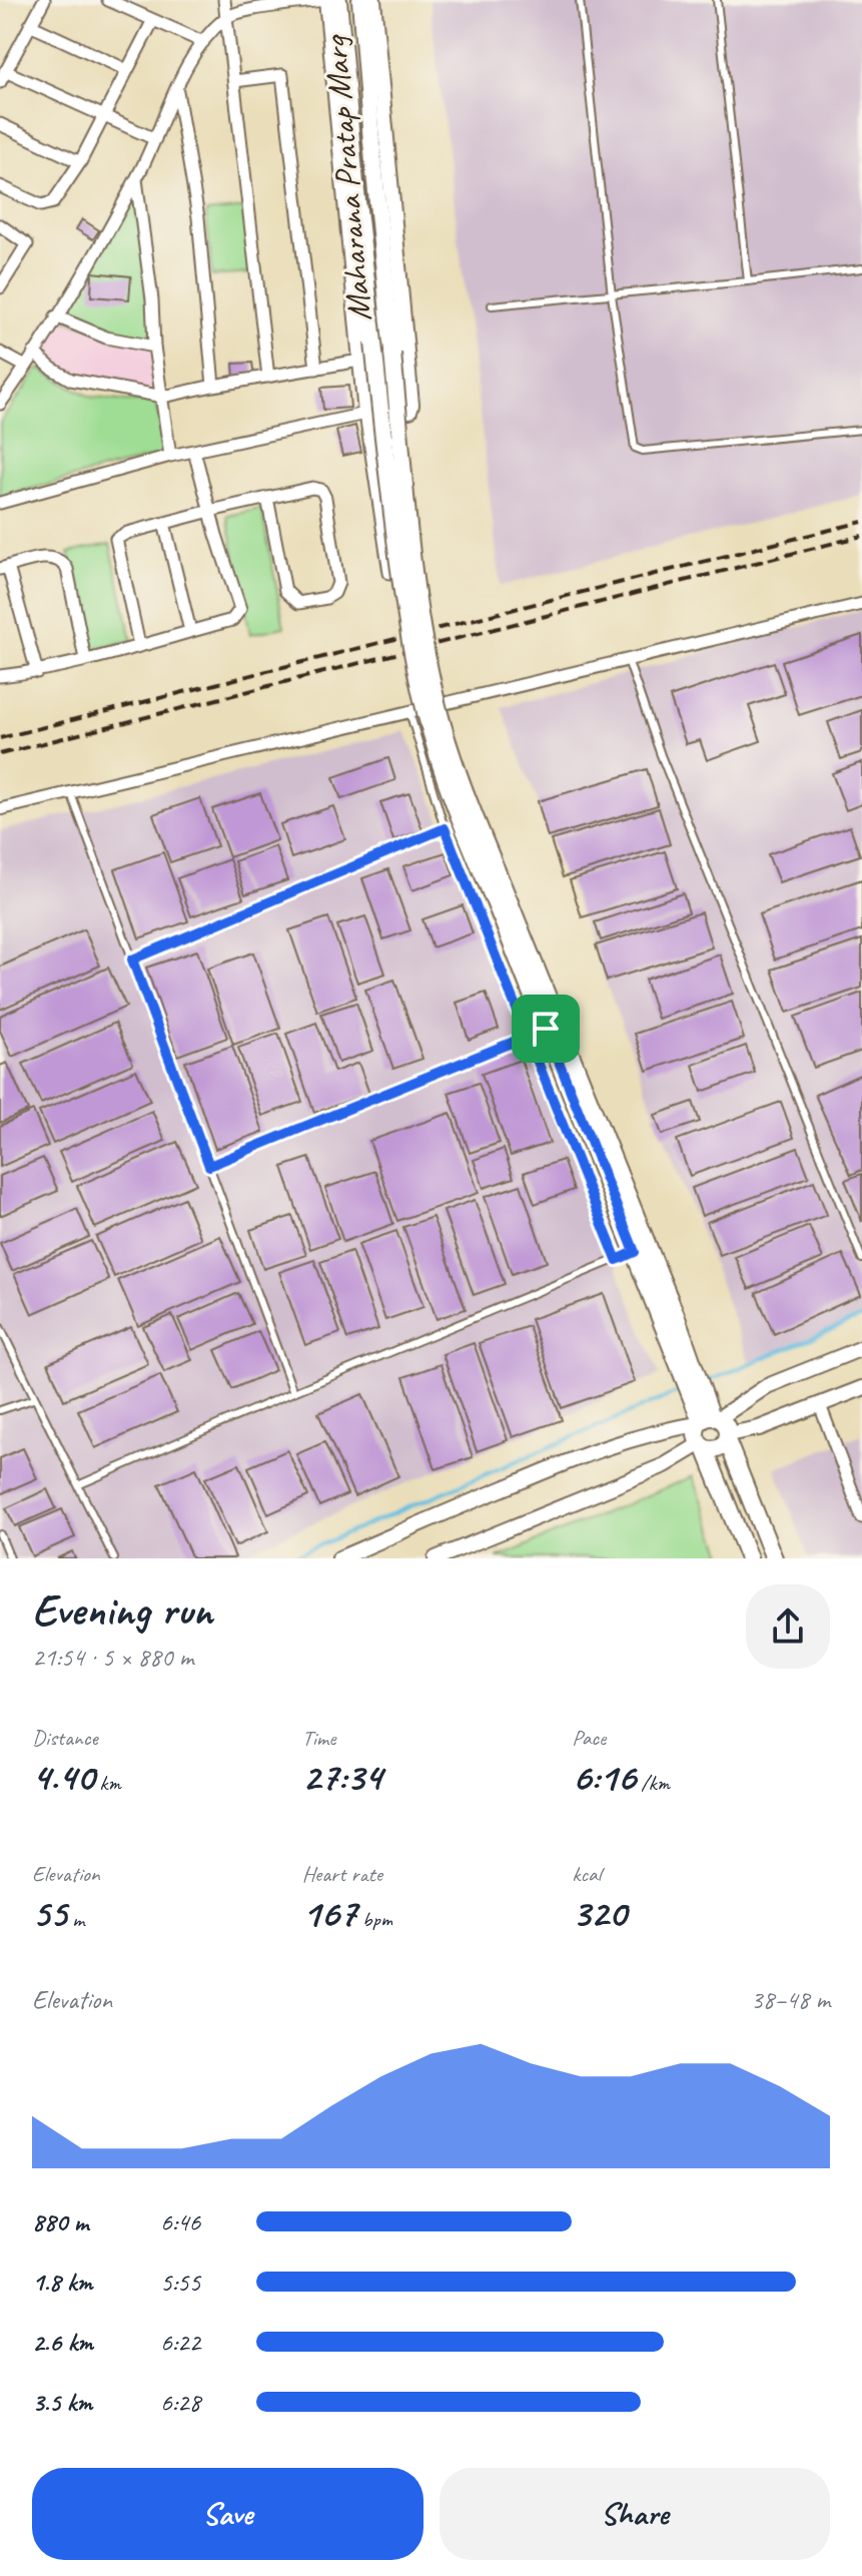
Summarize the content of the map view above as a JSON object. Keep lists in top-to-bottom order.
{
  "streets": {
    "main road": ["Maharana Pratap Marg"]
  },
  "page": {
    "heading": ["Evening run", "21:54 · 5 × 880 m"],
    "stats": [
      ["Distance", "4.40 km"],
      ["Time", "27:34"],
      ["Pace", "6:16 /km"],
      ["Elevation", "55 m"],
      ["Heart rate", "167 bpm"],
      ["kcal", "320"]
    ],
    "chart": ["Elevation", "38–48 m"],
    "list": [
      {
        "name": "880 m",
        "note": "6:46"
      },
      {
        "name": "1.8 km",
        "note": "5:55"
      },
      {
        "name": "2.6 km",
        "note": "6:22"
      },
      {
        "name": "3.5 km",
        "note": "6:28"
      }
    ],
    "buttons": ["Save", "Share"]
  }
}
